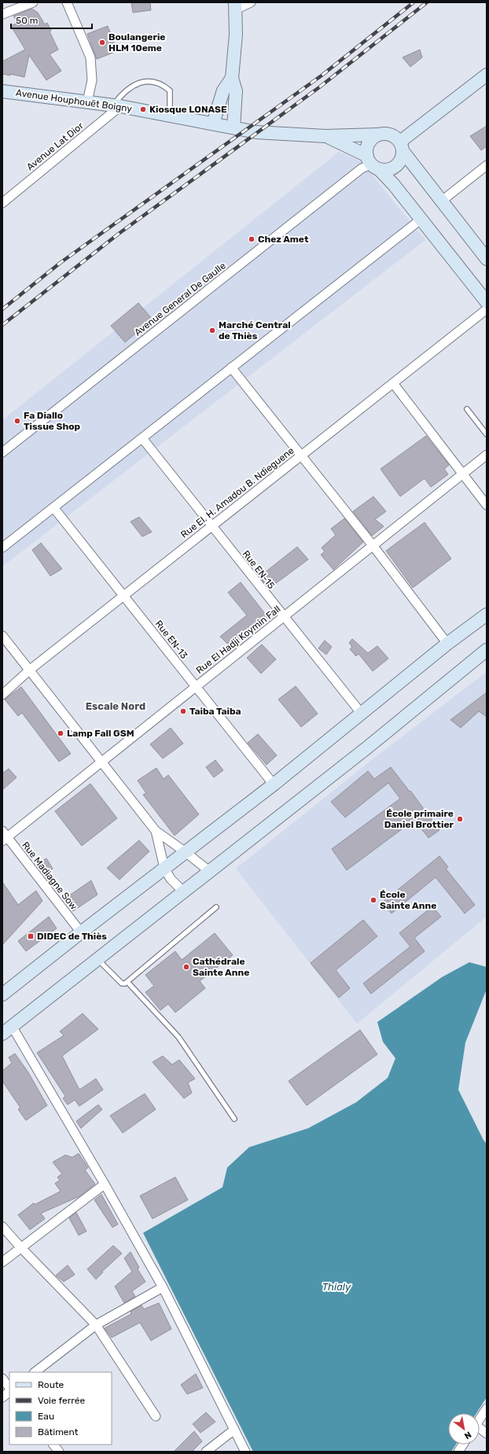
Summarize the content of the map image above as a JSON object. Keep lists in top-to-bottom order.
{
  "streets": {
    "main road": ["Avenue Houphouët Boigny"],
    "street": [
      "Avenue Lat Dior",
      "Avenue General De Gaulle",
      "Rue El. H. Amadou B. Ndieguene",
      "Rue EN-15",
      "Rue EN-13",
      "Rue El Hadji Koymin Fall",
      "Rue Madiagne Sow"
    ]
  },
  "crossings": [
    ["Avenue Houphouët Boigny", "Avenue Lat Dior"],
    ["Avenue Houphouët Boigny", "Avenue General De Gaulle"],
    ["Rue El. H. Amadou B. Ndieguene", "Rue EN-15"],
    ["Rue El. H. Amadou B. Ndieguene", "Rue EN-13"],
    ["Rue EN-15", "Rue El Hadji Koymin Fall"],
    ["Rue EN-13", "Rue El Hadji Koymin Fall"],
    ["Rue El Hadji Koymin Fall", "Rue Madiagne Sow"]
  ],
  "districts": ["Escale Nord"],
  "water": ["Thialy"],
  "places": {
    "other": [
      "Boulangerie HLM 10eme",
      "Kiosque LONASE",
      "Chez Amet",
      "Marché Central de Thiès",
      "Fa Diallo Tissue Shop",
      "Taiba Taiba",
      "Lamp Fall GSM",
      "École primaire Daniel Brottier",
      "École Sainte Anne",
      "Cathédrale Sainte Anne"
    ],
    "transit": ["DIDEC de Thiès"]
  },
  "legend": [
    "Route",
    "Voie ferrée",
    "Eau",
    "Bâtiment"
  ],
  "scale_bar": "50 m",
  "north": "bottom right"
}
